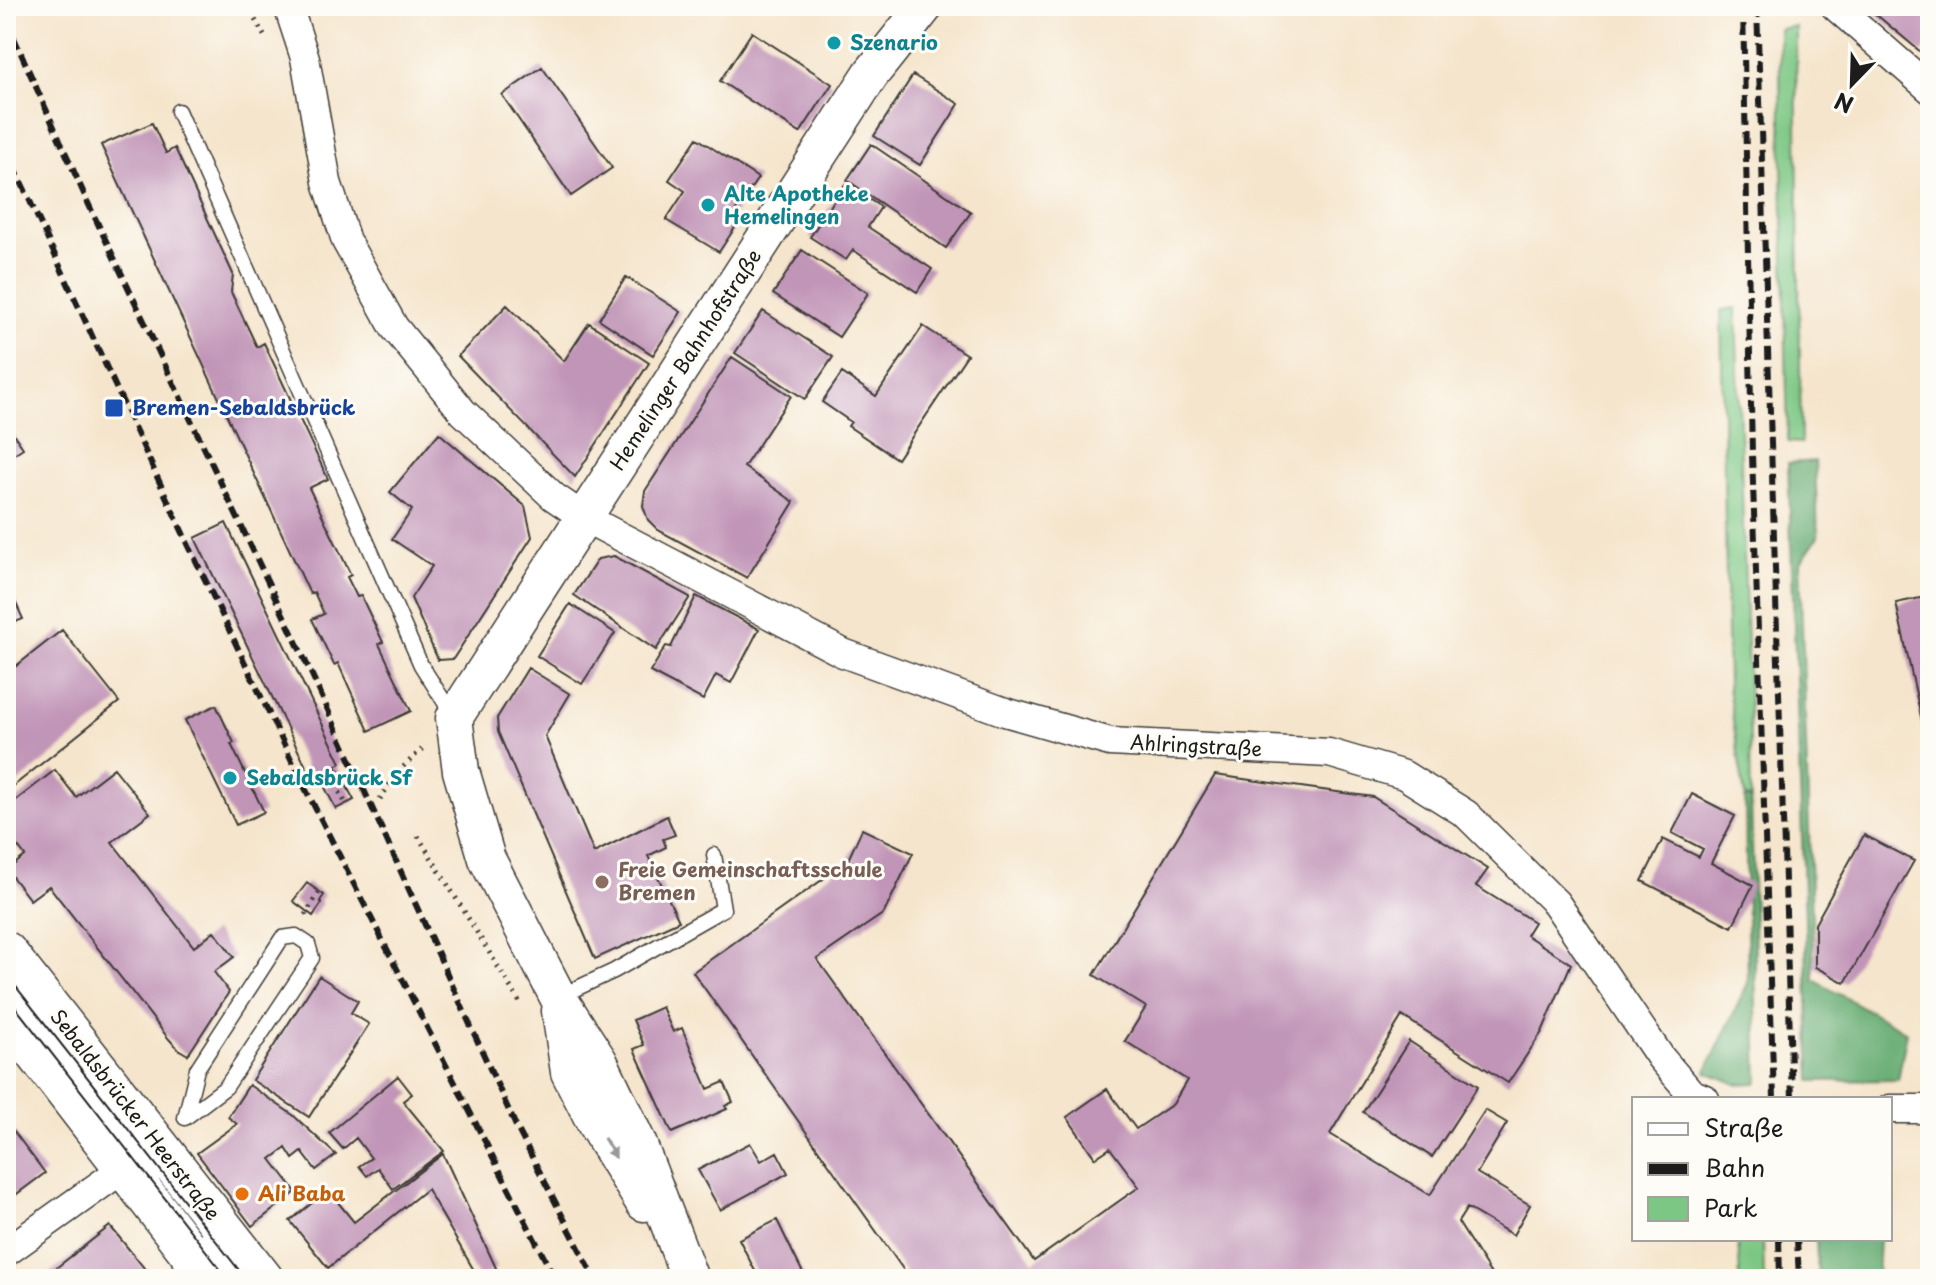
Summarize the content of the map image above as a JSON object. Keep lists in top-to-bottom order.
{
  "streets": {
    "main road": ["Sebaldsbrücker Heerstraße"],
    "street": ["Hemelinger Bahnhofstraße", "Ahlringstraße"]
  },
  "crossings": [
    ["Hemelinger Bahnhofstraße", "Ahlringstraße"]
  ],
  "places": {
    "other": [
      "Szenario",
      "Alte Apotheke Hemelingen",
      "Sebaldsbrück Sf",
      "Freie Gemeinschaftsschule Bremen",
      "Ali Baba"
    ],
    "transit": ["Bremen-Sebaldsbrück"]
  },
  "legend": ["Straße", "Bahn", "Park"],
  "north": "bottom left"
}
